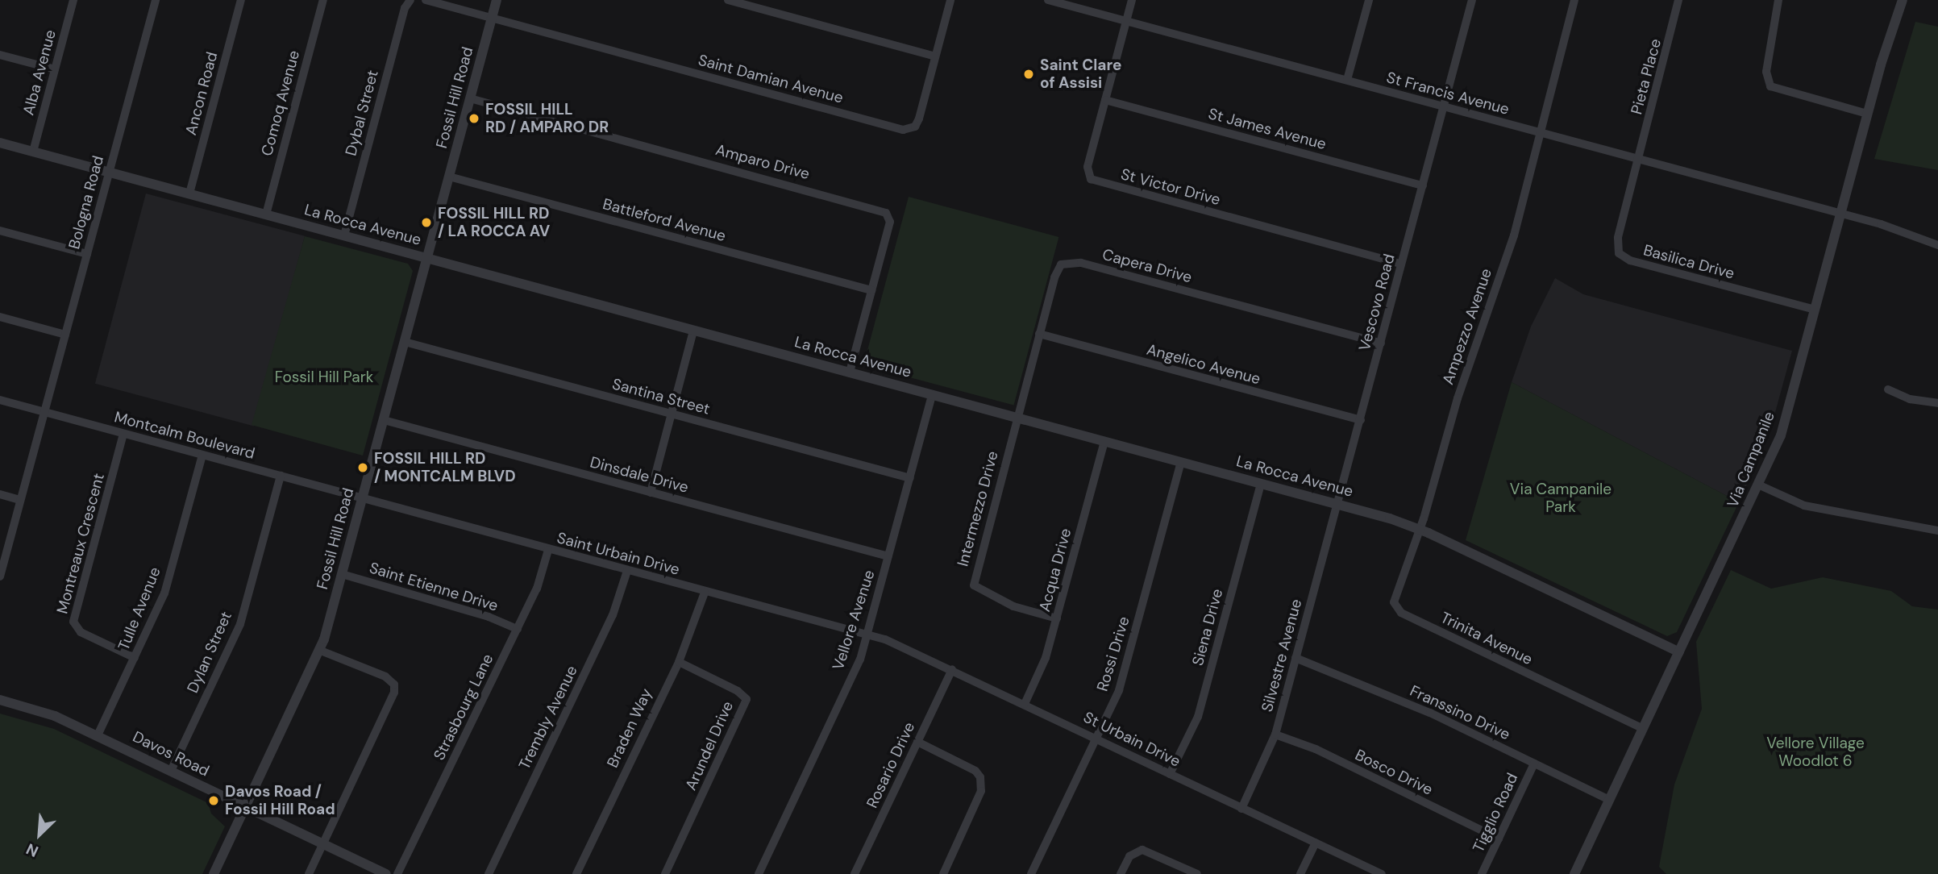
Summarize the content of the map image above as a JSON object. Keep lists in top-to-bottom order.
{
  "streets": {
    "street": [
      "Alba Avenue",
      "Pieta Place",
      "Saint Damian Avenue",
      "Ancon Road",
      "St Francis Avenue",
      "Fossil Hill Road",
      "Comoq Avenue",
      "Dybal Street",
      "St James Avenue",
      "Amparo Drive",
      "St Victor Drive",
      "Bologna Road",
      "Battleford Avenue",
      "La Rocca Avenue",
      "Basilica Drive",
      "Capera Drive",
      "Vescovo Road",
      "Ampezzo Avenue",
      "Angelico Avenue",
      "Santina Street",
      "Montcalm Boulevard",
      "Via Campanile",
      "Dinsdale Drive",
      "Intermezzo Drive",
      "Montreaux Crescent",
      "Saint Urbain Drive",
      "Acqua Drive",
      "Saint Etienne Drive",
      "Tulle Avenue",
      "Vellore Avenue",
      "Siena Drive",
      "Trinita Avenue",
      "Dylan Street",
      "Rossi Drive",
      "Silvestre Avenue",
      "Strasbourg Lane",
      "Franssino Drive",
      "Trembly Avenue",
      "Braden Way",
      "St Urbain Drive",
      "Arundel Drive",
      "Davos Road",
      "Rosario Drive",
      "Bosco Drive",
      "Tigglio Road"
    ]
  },
  "crossings": [
    ["Alba Avenue", "La Rocca Avenue"],
    ["Pieta Place", "St Francis Avenue"],
    ["Pieta Place", "Basilica Drive"],
    ["Saint Damian Avenue", "Fossil Hill Road"],
    ["Ancon Road", "La Rocca Avenue"],
    ["St Francis Avenue", "St Victor Drive"],
    ["St Francis Avenue", "Basilica Drive"],
    ["St Francis Avenue", "Vescovo Road"],
    ["St Francis Avenue", "Ampezzo Avenue"],
    ["St Francis Avenue", "Via Campanile"],
    ["Fossil Hill Road", "Amparo Drive"],
    ["Fossil Hill Road", "Battleford Avenue"],
    ["Fossil Hill Road", "La Rocca Avenue"],
    ["Fossil Hill Road", "Santina Street"],
    ["Fossil Hill Road", "Montcalm Boulevard"],
    ["Fossil Hill Road", "Dinsdale Drive"],
    ["Fossil Hill Road", "Saint Urbain Drive"],
    ["Fossil Hill Road", "Saint Etienne Drive"],
    ["Fossil Hill Road", "Davos Road"],
    ["Comoq Avenue", "La Rocca Avenue"],
    ["Dybal Street", "La Rocca Avenue"],
    ["St James Avenue", "St Victor Drive"],
    ["St James Avenue", "Vescovo Road"],
    ["Amparo Drive", "Battleford Avenue"],
    ["Amparo Drive", "La Rocca Avenue"],
    ["St Victor Drive", "Vescovo Road"],
    ["Bologna Road", "La Rocca Avenue"],
    ["Bologna Road", "Montcalm Boulevard"],
    ["La Rocca Avenue", "Capera Drive"],
    ["La Rocca Avenue", "Vescovo Road"],
    ["La Rocca Avenue", "Ampezzo Avenue"],
    ["La Rocca Avenue", "Via Campanile"],
    ["La Rocca Avenue", "Intermezzo Drive"],
    ["La Rocca Avenue", "Acqua Drive"],
    ["La Rocca Avenue", "Vellore Avenue"],
    ["La Rocca Avenue", "Siena Drive"],
    ["La Rocca Avenue", "Trinita Avenue"],
    ["La Rocca Avenue", "Rossi Drive"],
    ["La Rocca Avenue", "Silvestre Avenue"],
    ["Basilica Drive", "Via Campanile"],
    ["Capera Drive", "Vescovo Road"],
    ["Capera Drive", "Angelico Avenue"],
    ["Capera Drive", "Intermezzo Drive"],
    ["Vescovo Road", "Angelico Avenue"],
    ["Vescovo Road", "Silvestre Avenue"],
    ["Ampezzo Avenue", "Trinita Avenue"],
    ["Santina Street", "Vellore Avenue"],
    ["Montcalm Boulevard", "Montreaux Crescent"],
    ["Montcalm Boulevard", "Saint Urbain Drive"],
    ["Montcalm Boulevard", "Tulle Avenue"],
    ["Montcalm Boulevard", "Dylan Street"],
    ["Via Campanile", "Trinita Avenue"],
    ["Via Campanile", "Franssino Drive"],
    ["Dinsdale Drive", "Vellore Avenue"],
    ["Intermezzo Drive", "Acqua Drive"],
    ["Montreaux Crescent", "Tulle Avenue"],
    ["Saint Urbain Drive", "Vellore Avenue"],
    ["Saint Urbain Drive", "Strasbourg Lane"],
    ["Saint Urbain Drive", "Trembly Avenue"],
    ["Saint Urbain Drive", "Braden Way"],
    ["Saint Urbain Drive", "St Urbain Drive"],
    ["Acqua Drive", "St Urbain Drive"],
    ["Saint Etienne Drive", "Strasbourg Lane"],
    ["Tulle Avenue", "Davos Road"],
    ["Vellore Avenue", "St Urbain Drive"],
    ["Siena Drive", "St Urbain Drive"],
    ["Dylan Street", "Davos Road"],
    ["Rossi Drive", "St Urbain Drive"],
    ["Silvestre Avenue", "Franssino Drive"],
    ["Silvestre Avenue", "St Urbain Drive"],
    ["Silvestre Avenue", "Bosco Drive"],
    ["Franssino Drive", "Tigglio Road"],
    ["Braden Way", "Arundel Drive"],
    ["St Urbain Drive", "Rosario Drive"],
    ["Bosco Drive", "Tigglio Road"]
  ],
  "parks": ["Fossil Hill Park", "Via Campanile Park", "Vellore Village Woodlot 6"],
  "places": [
    "Saint Clare of Assisi",
    "FOSSIL HILL RD / AMPARO DR",
    "FOSSIL HILL RD / LA ROCCA AV",
    "FOSSIL HILL RD / MONTCALM BLVD",
    "Davos Road / Fossil Hill Road"
  ],
  "north": "bottom left"
}
